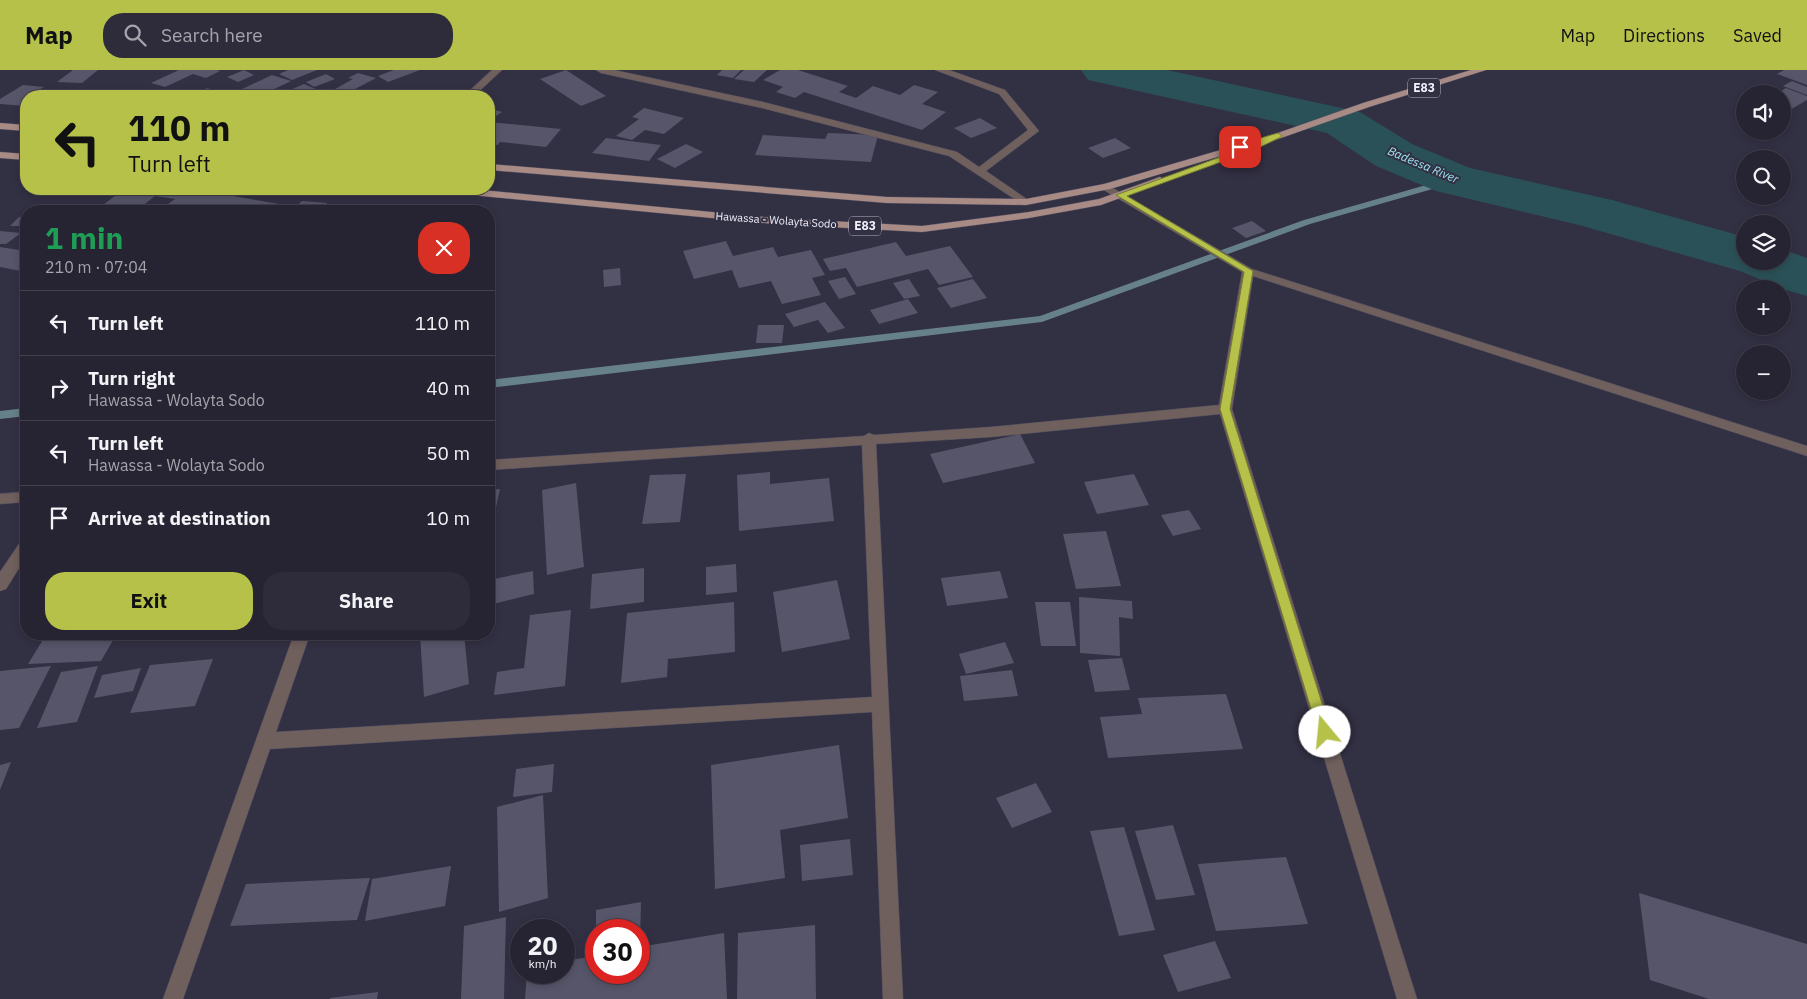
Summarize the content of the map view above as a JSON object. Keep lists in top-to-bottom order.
{
  "streets": {
    "main road": ["E83", "Hawassa - Wolayta Sodo"]
  },
  "water": ["Badessa River"],
  "page": {
    "header": "Map",
    "search": "Search here",
    "nav": ["Map", "Directions", "Saved"],
    "map_buttons": ["+", "−"],
    "turn": ["110 m", "Turn left"],
    "heading": ["1 min", "210 m · 07:04"],
    "list": [
      {
        "name": "Turn left",
        "value": "110 m"
      },
      {
        "name": "Turn right",
        "note": "Hawassa - Wolayta Sodo",
        "value": "40 m"
      },
      {
        "name": "Turn left",
        "note": "Hawassa - Wolayta Sodo",
        "value": "50 m"
      },
      {
        "name": "Arrive at destination",
        "value": "10 m"
      }
    ],
    "buttons": ["Exit", "Share"],
    "speed": "20 km/h",
    "limit": "30"
  }
}
